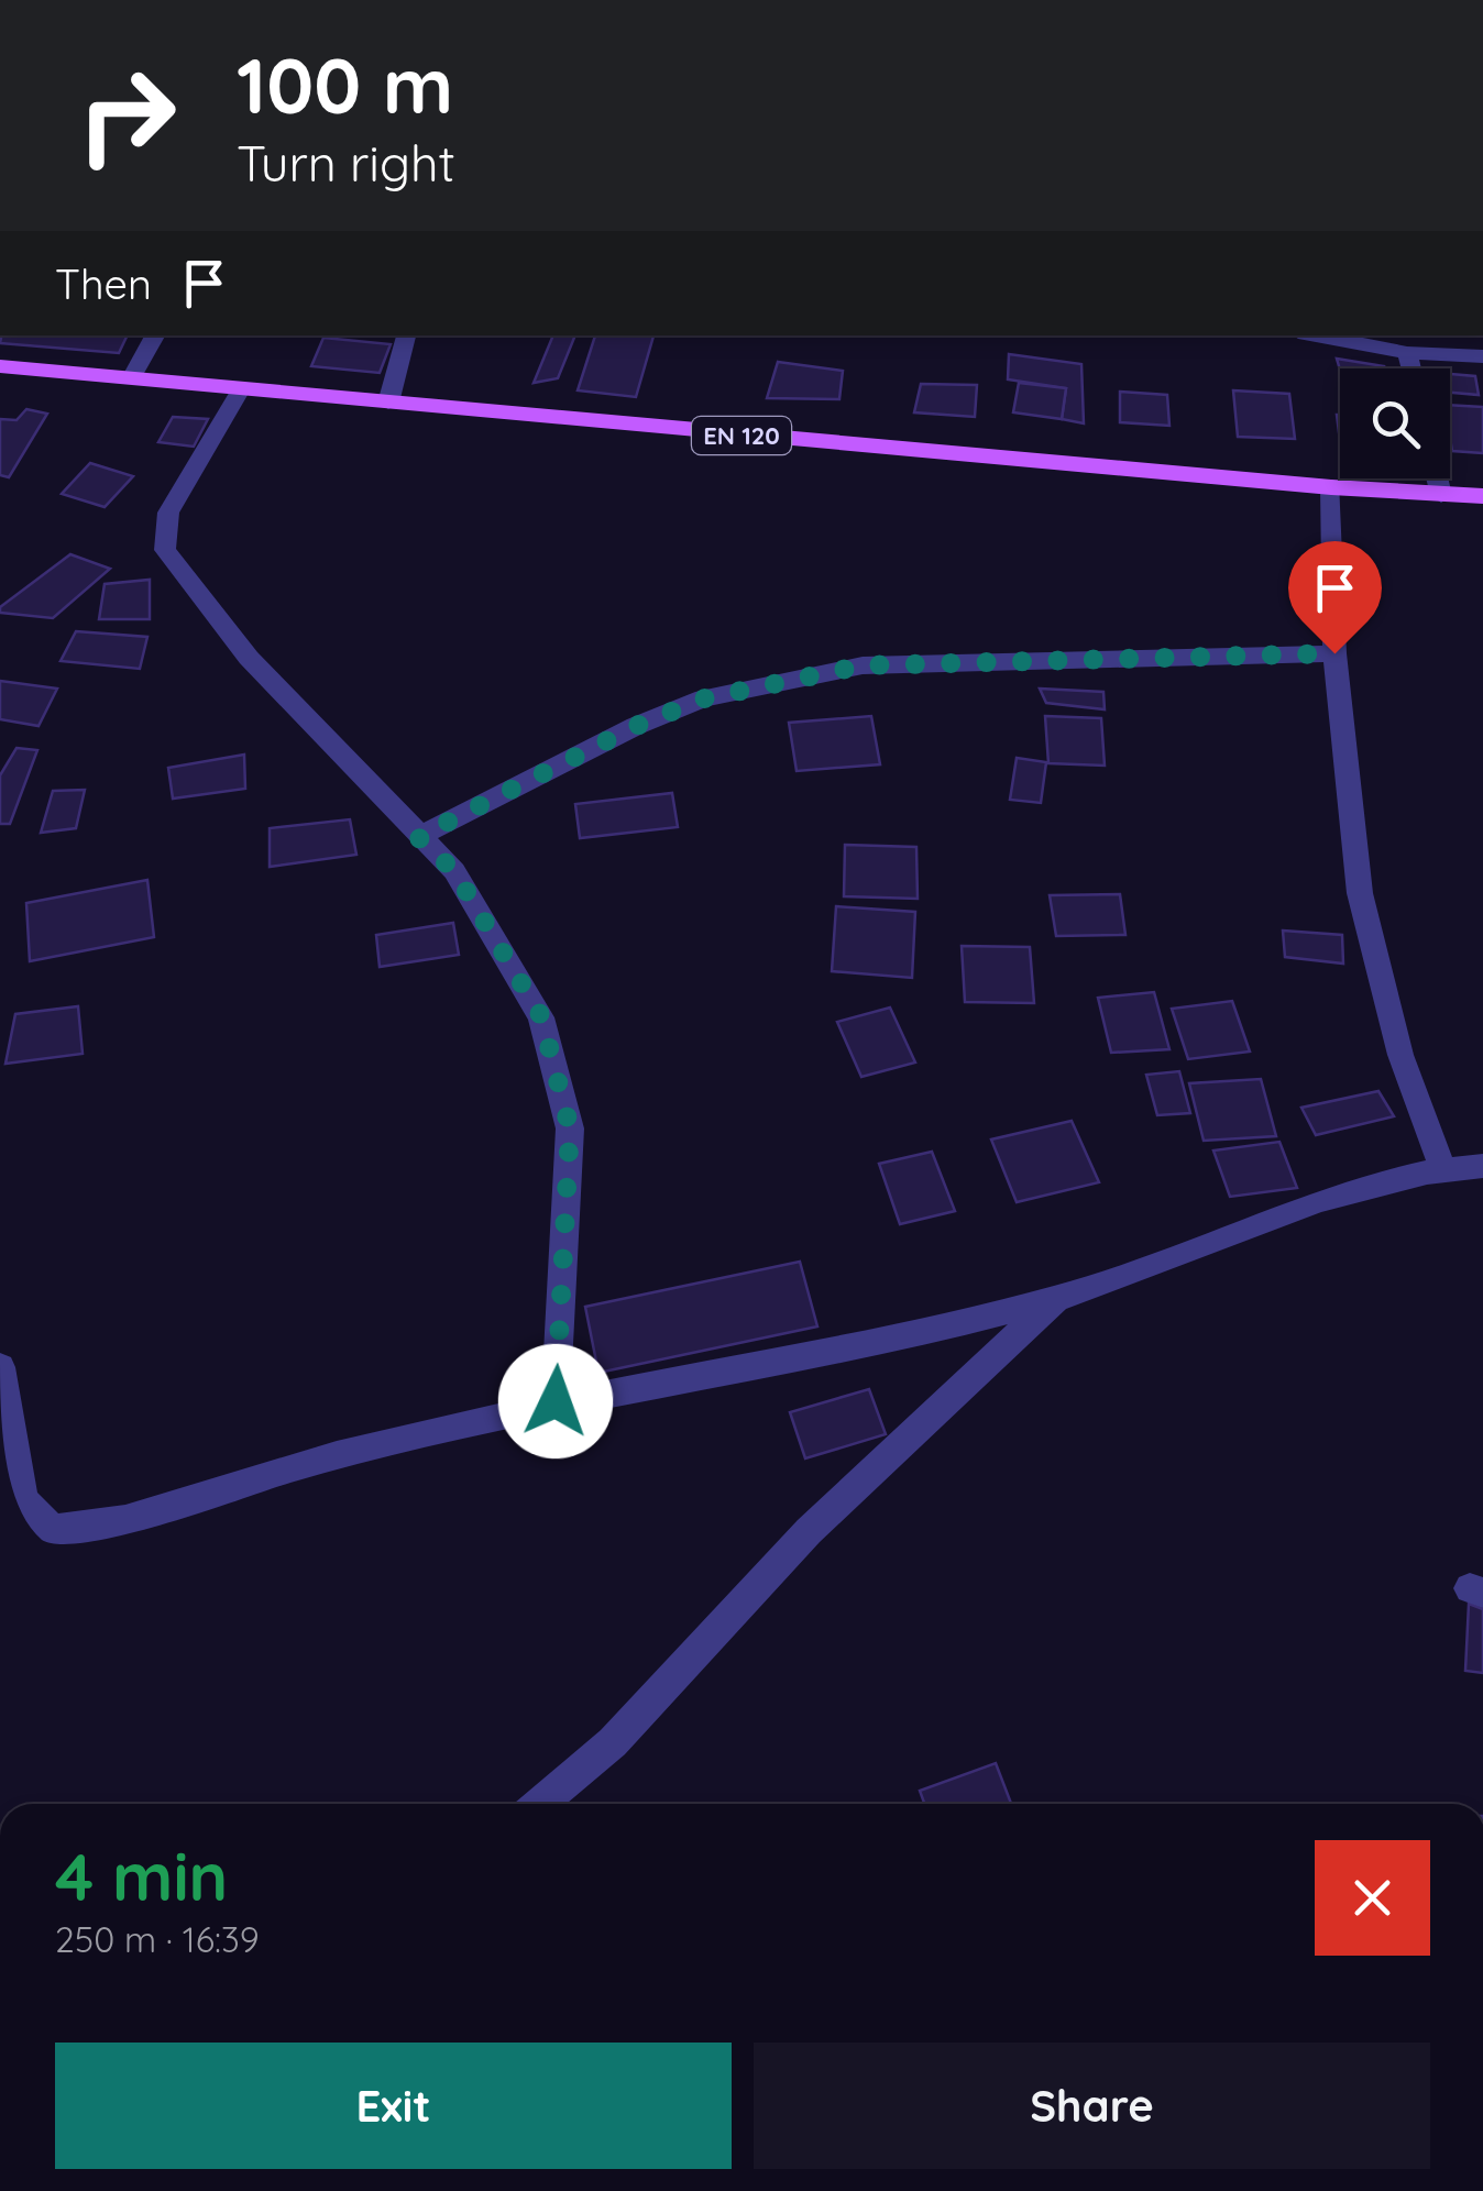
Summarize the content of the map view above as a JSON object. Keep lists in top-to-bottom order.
{
  "streets": {
    "main road": ["EN 120"]
  },
  "page": {
    "turn": ["100 m", "Turn right"],
    "then": "Then",
    "heading": ["4 min", "250 m · 16:39"],
    "buttons": ["Exit", "Share"]
  }
}
